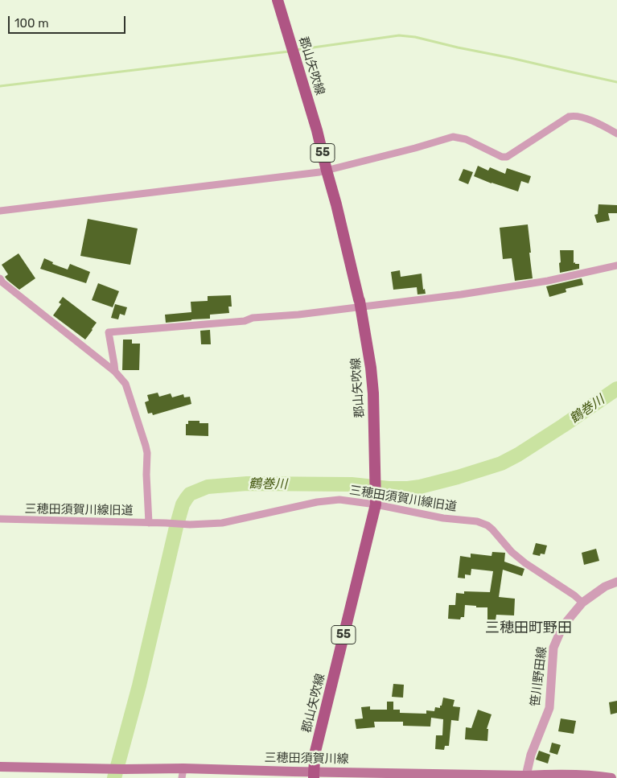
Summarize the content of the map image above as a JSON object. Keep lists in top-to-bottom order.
{
  "streets": {
    "main road": ["郡山矢吹線", "55", "三穂田須賀川線"],
    "street": ["三穂田須賀川線旧道", "笹川野田線"]
  },
  "crossings": [
    ["郡山矢吹線", "三穂田須賀川線旧道"],
    ["郡山矢吹線", "三穂田須賀川線"],
    ["三穂田須賀川線旧道", "笹川野田線"],
    ["笹川野田線", "三穂田須賀川線"]
  ],
  "districts": ["三穂田町野田"],
  "water": ["鶴巻川"],
  "scale_bar": "100 m"
}
